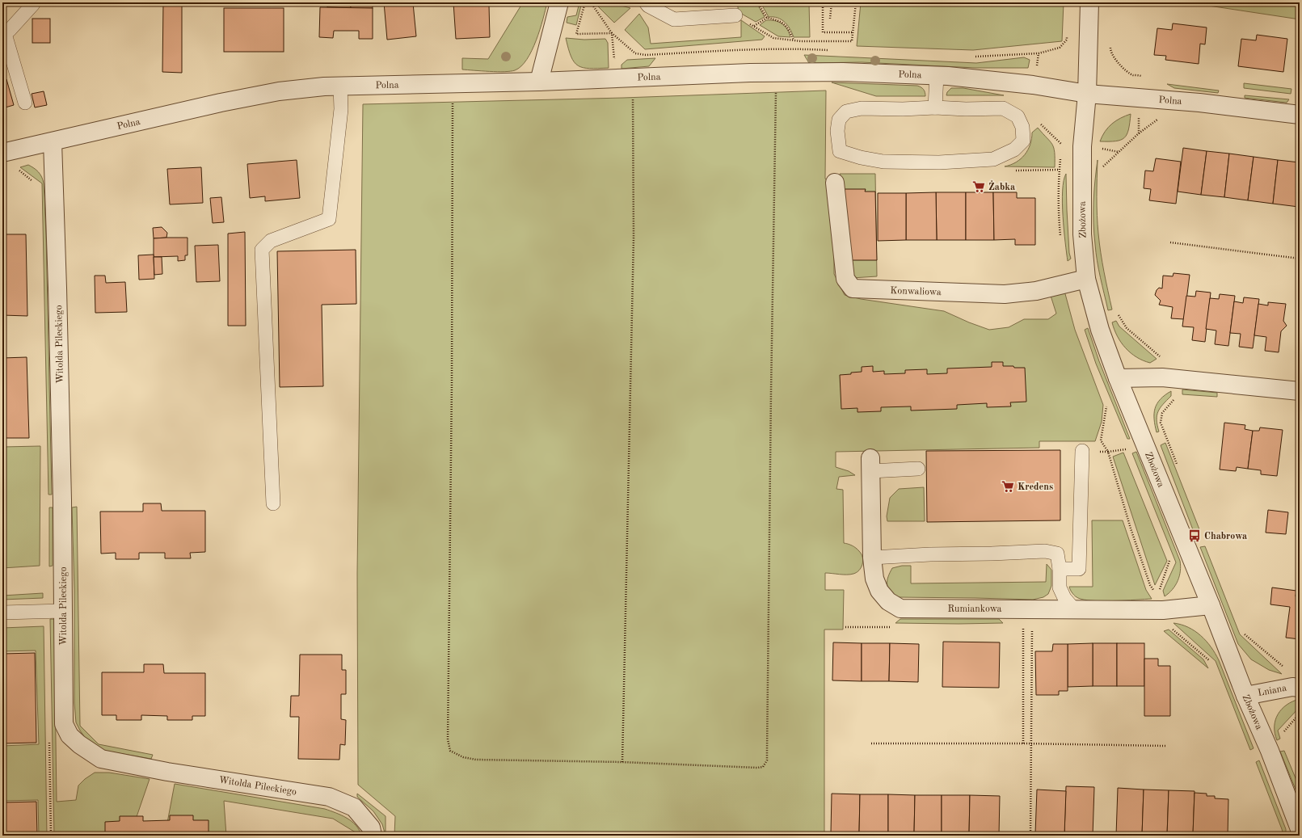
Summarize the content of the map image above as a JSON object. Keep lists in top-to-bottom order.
{
  "streets": {
    "street": [
      "Polna",
      "Zbożowa",
      "Konwaliowa",
      "Witolda Pileckiego",
      "Rumiankowa",
      "Lniana"
    ]
  },
  "crossings": [
    ["Polna", "Zbożowa"],
    ["Polna", "Witolda Pileckiego"],
    ["Zbożowa", "Konwaliowa"],
    ["Zbożowa", "Rumiankowa"],
    ["Zbożowa", "Lniana"]
  ],
  "places": {
    "supermarket": ["Żabka", "Kredens"],
    "bus stop": ["Chabrowa"]
  }
}
